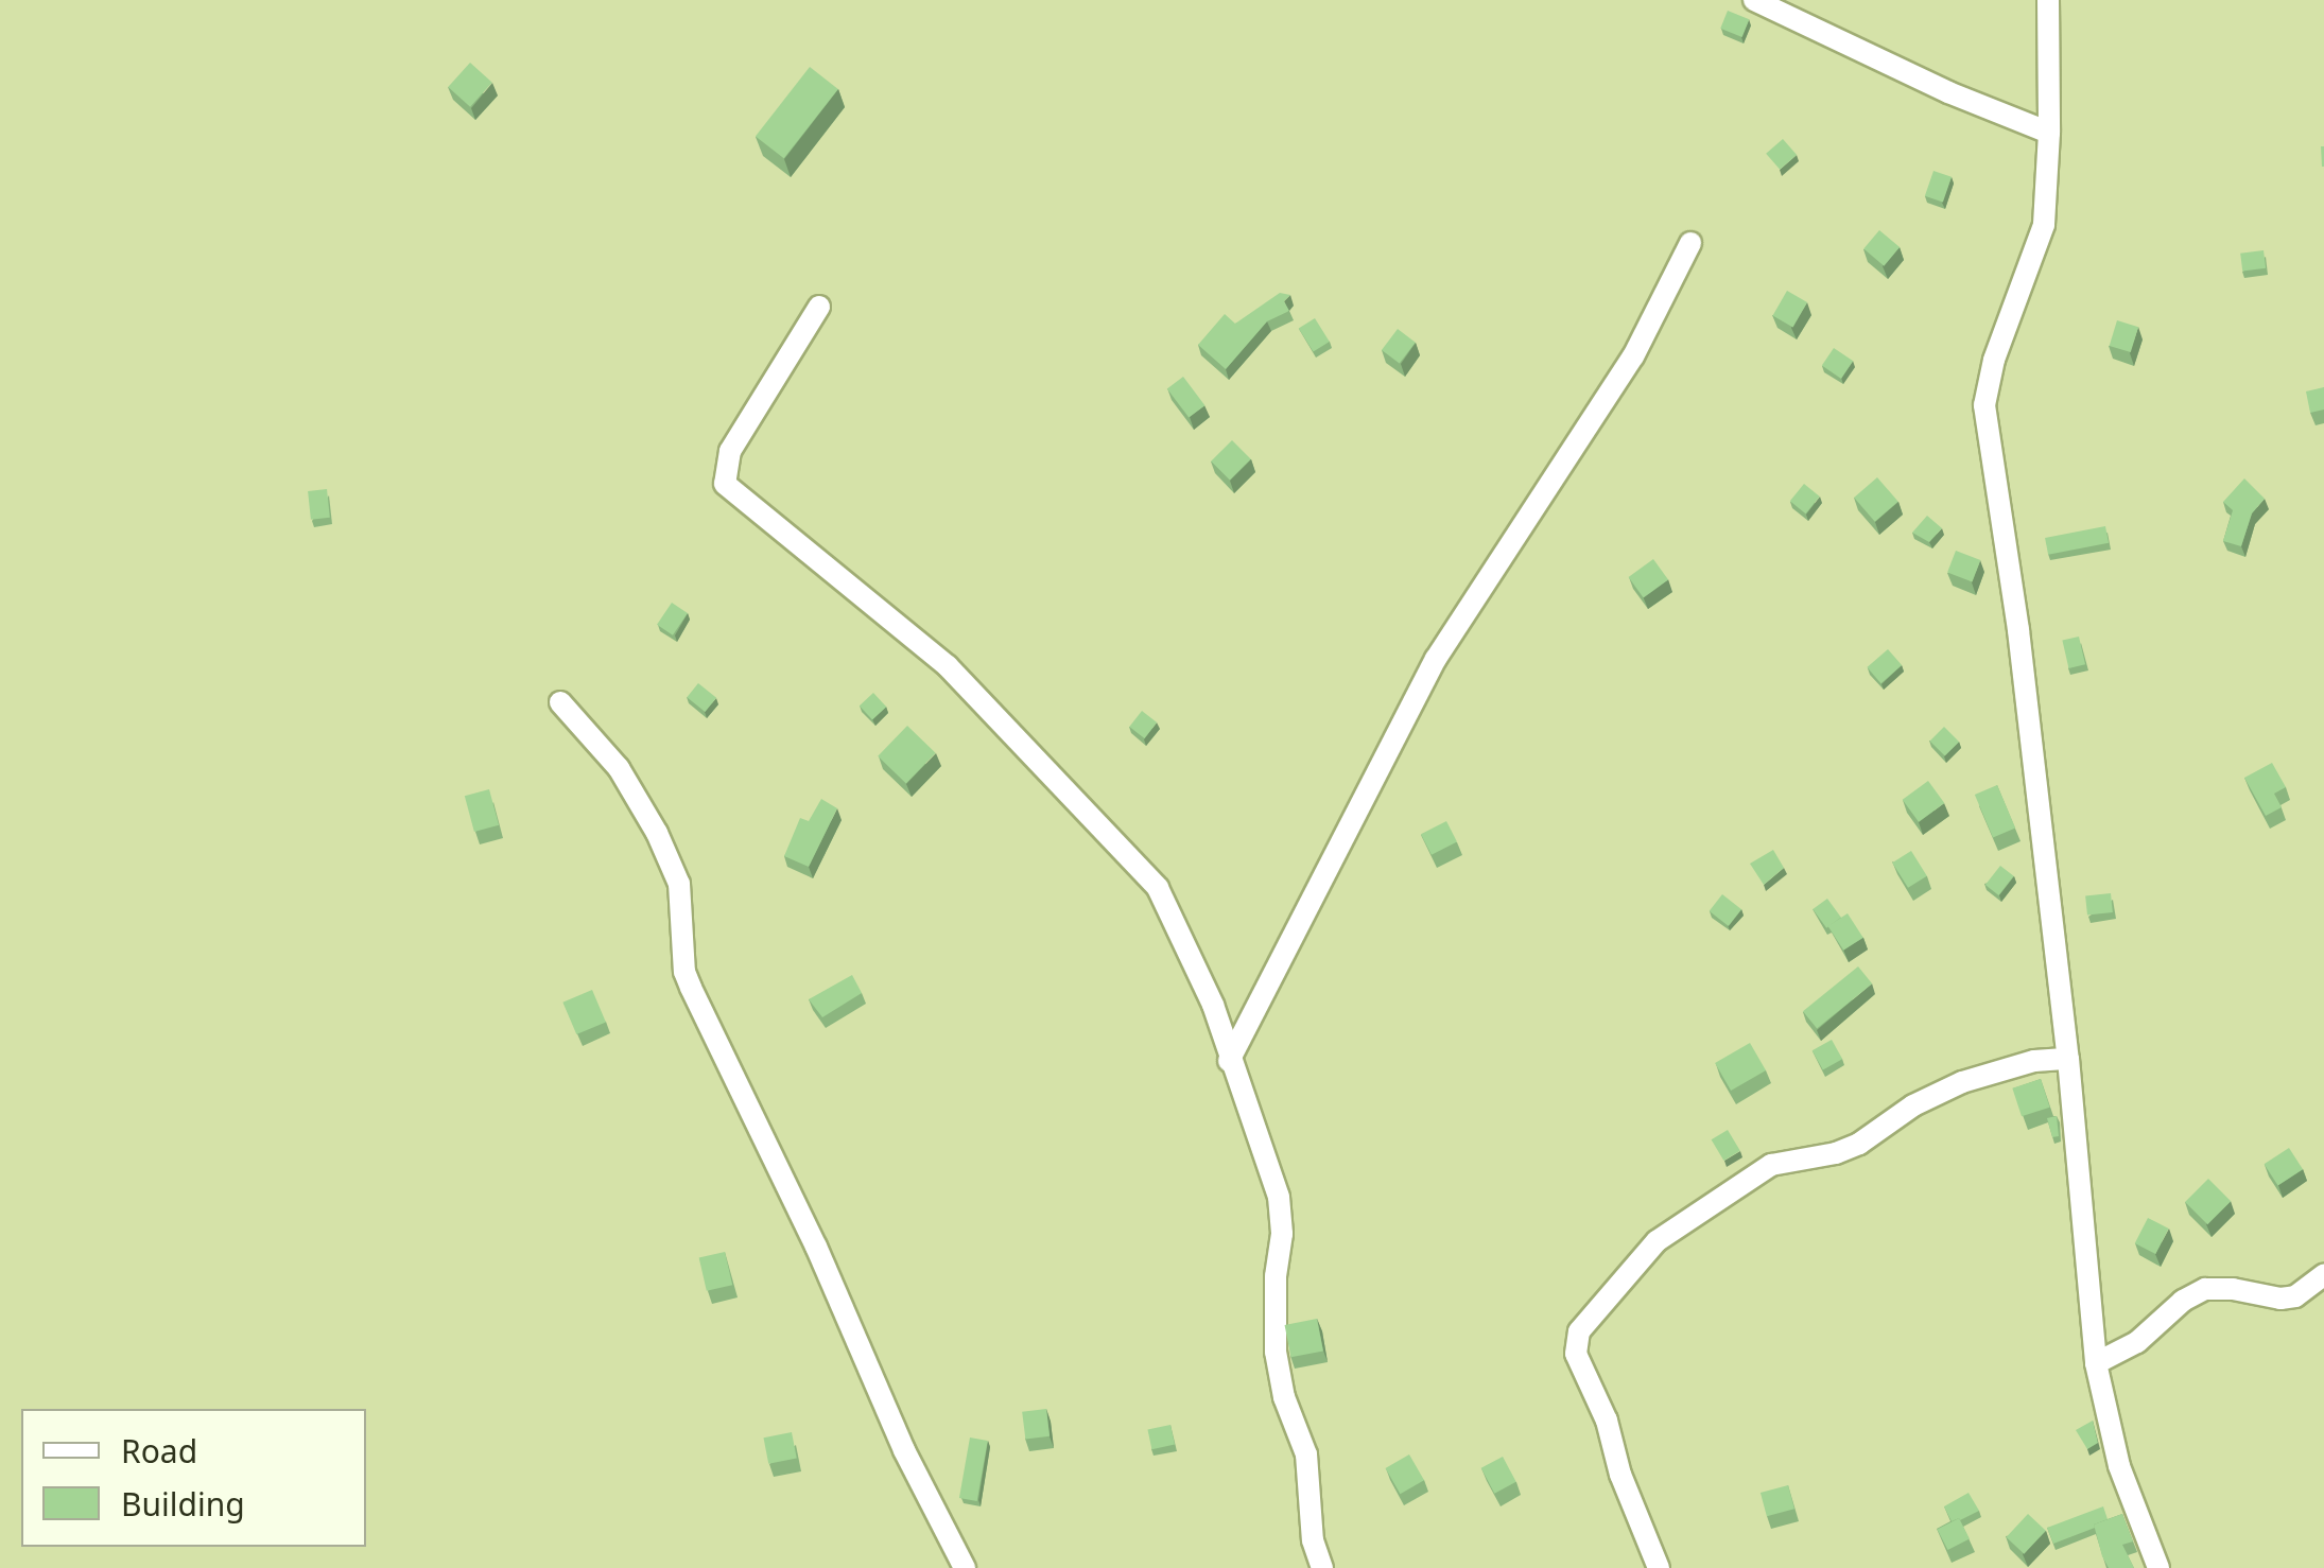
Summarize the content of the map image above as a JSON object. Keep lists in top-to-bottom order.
{
  "legend": ["Road", "Building"]
}
